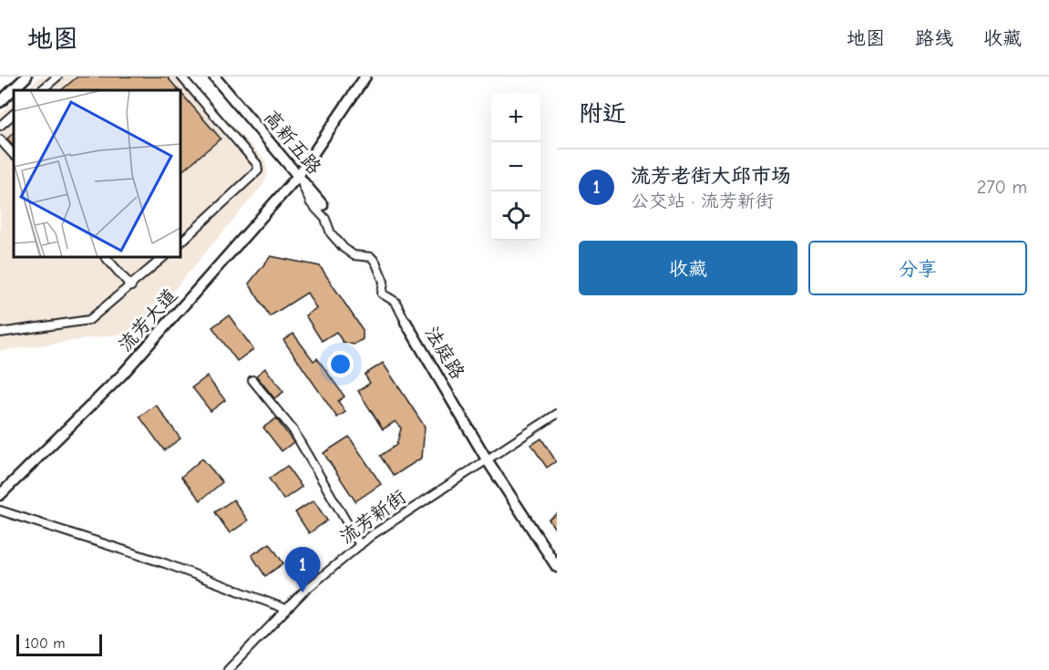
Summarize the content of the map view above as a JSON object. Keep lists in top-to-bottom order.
{
  "streets": {
    "main road": ["高新五路", "流芳大道", "法庭路"],
    "street": ["流芳新街"]
  },
  "crossings": [
    ["高新五路", "流芳大道"],
    ["高新五路", "法庭路"],
    ["流芳大道", "法庭路"],
    ["法庭路", "流芳新街"]
  ],
  "scale_bar": "100 m",
  "page": {
    "header": "地图",
    "nav": ["地图", "路线", "收藏"],
    "heading": "附近",
    "map_buttons": ["+", "−"],
    "list": [
      {
        "mark": "1",
        "name": "流芳老街大邱市场",
        "note": "公交站 · 流芳新街",
        "value": "270 m"
      }
    ],
    "buttons": ["收藏", "分享"],
    "pins": "1",
    "scale": "100 m"
  }
}
